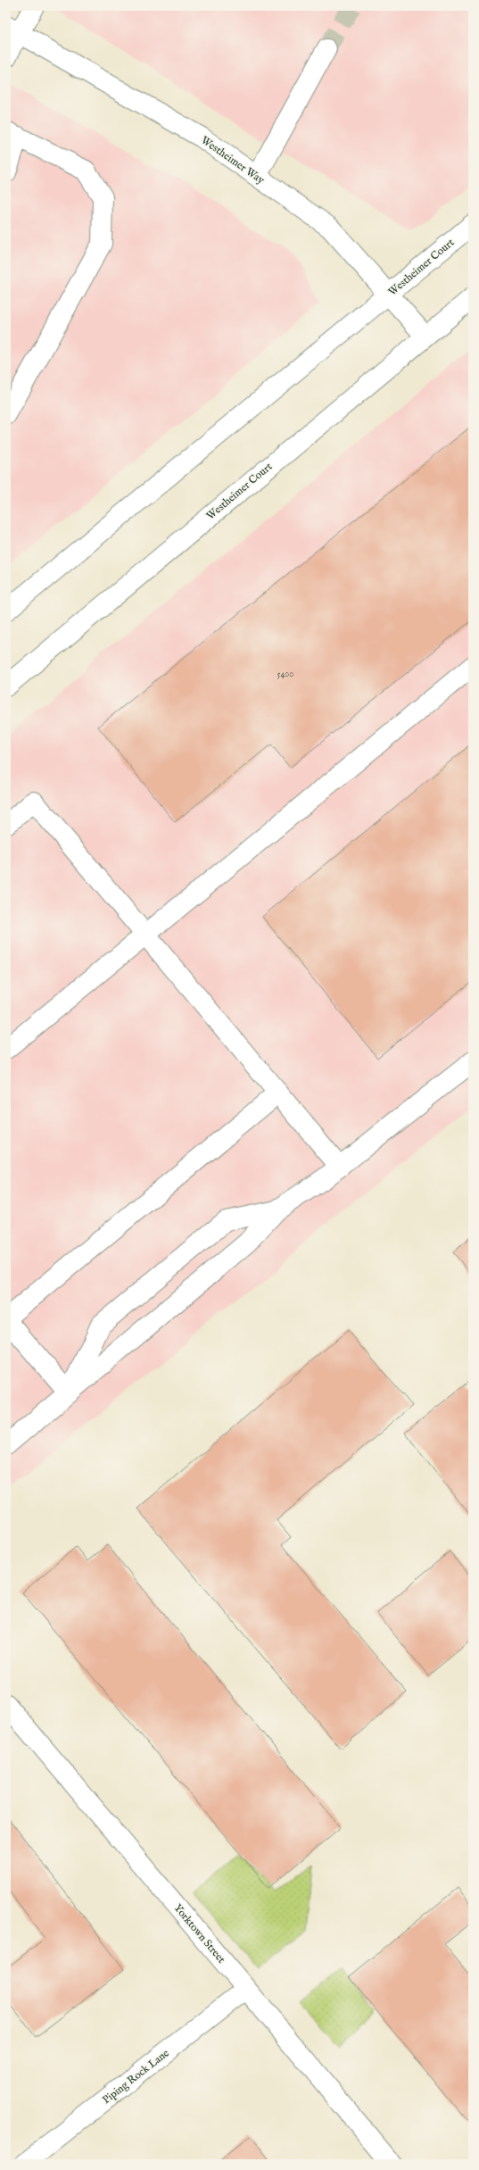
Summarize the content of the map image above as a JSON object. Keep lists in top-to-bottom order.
{
  "streets": {
    "street": [
      "Westheimer Way",
      "Westheimer Court",
      "Yorktown Street",
      "Piping Rock Lane"
    ]
  },
  "crossings": [
    ["Westheimer Way", "Westheimer Court"],
    ["Yorktown Street", "Piping Rock Lane"]
  ],
  "house_numbers": ["5400"]
}
